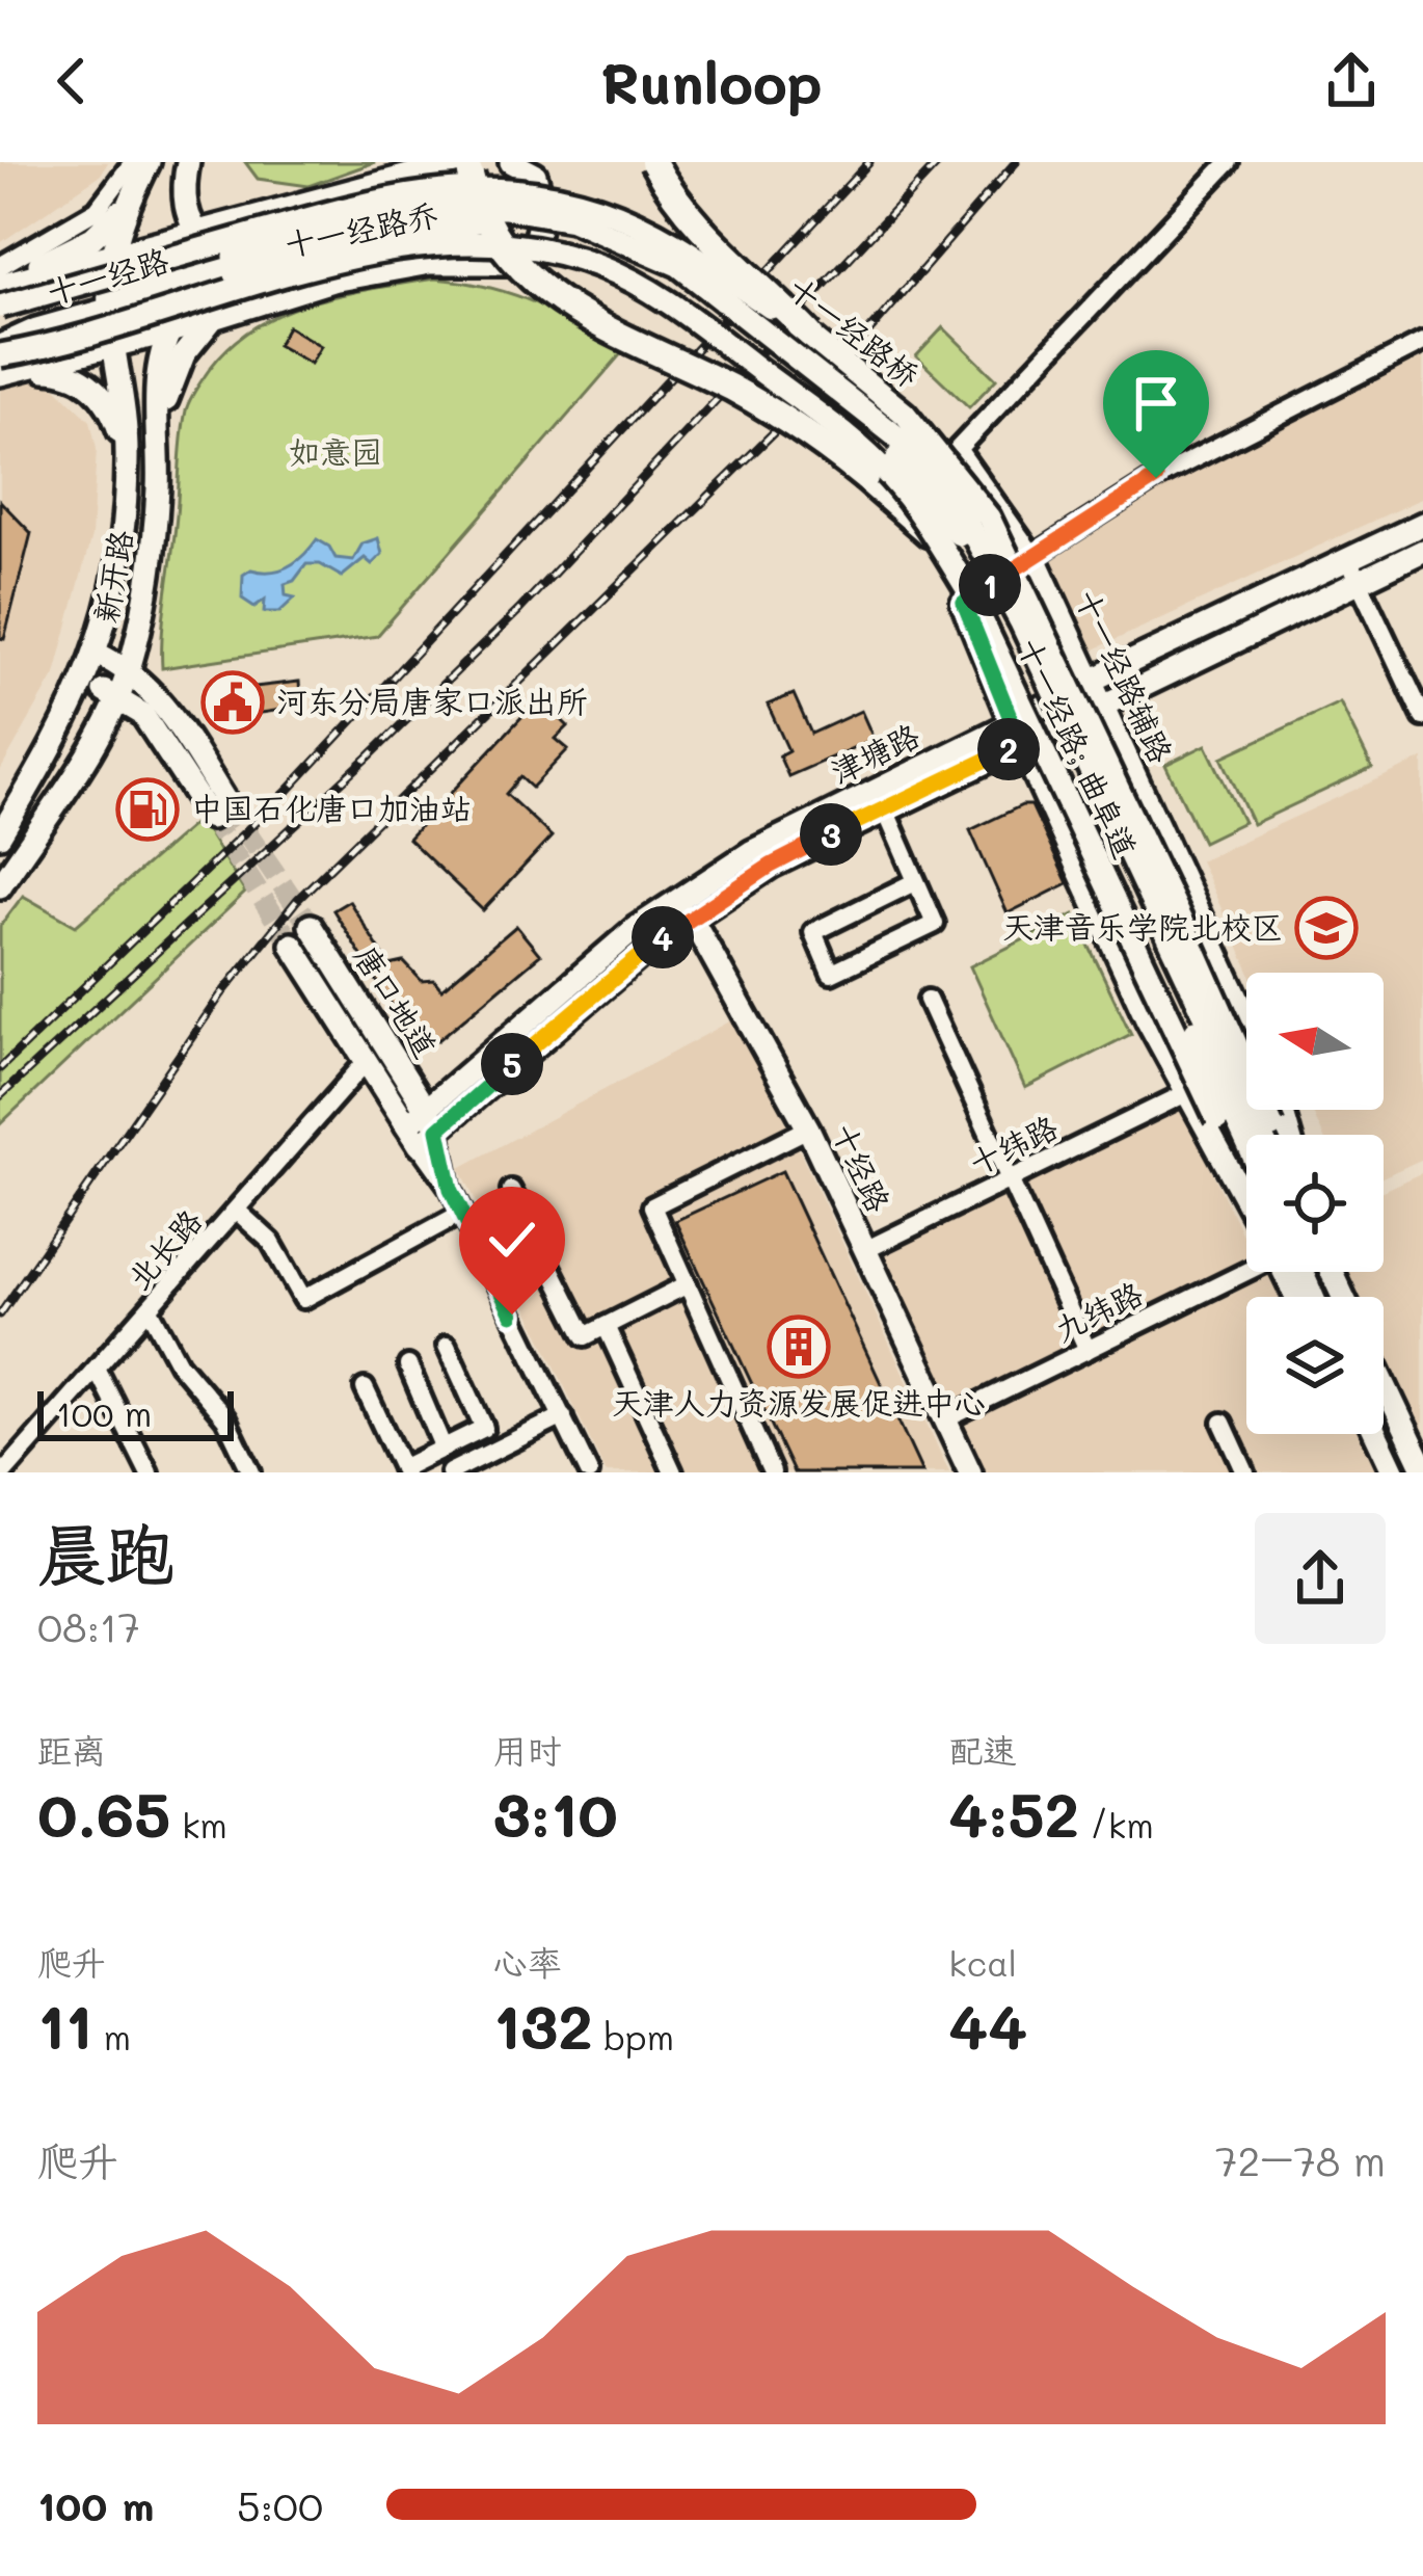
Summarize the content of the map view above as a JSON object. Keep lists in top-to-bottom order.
{
  "streets": {
    "main road": [
      "十一经路乔",
      "十一经路",
      "十一经路桥",
      "新开路",
      "十一经路辅路",
      "十一经路; 曲阜道",
      "津塘路",
      "唐口地道",
      "十经路"
    ],
    "street": ["十纬路", "北长路", "九纬路"]
  },
  "crossings": [
    ["十一经路乔", "十一经路"],
    ["十一经路乔", "十一经路; 曲阜道"],
    ["十一经路", "十一经路桥"],
    ["十一经路", "新开路"],
    ["十一经路辅路", "津塘路"],
    ["津塘路", "唐口地道"],
    ["津塘路", "十经路"],
    ["唐口地道", "北长路"],
    ["十纬路", "十经路"],
    ["十经路", "九纬路"]
  ],
  "parks": ["如意园"],
  "places": {
    "public building": ["河东分局唐家口派出所"],
    "fuel station": ["中国石化唐口加油站"],
    "school or university": ["天津音乐学院北校区"],
    "building": ["天津人力资源发展促进中心"]
  },
  "scale_bar": "100 m",
  "north": "left",
  "page": {
    "header": "Runloop",
    "pins": [
      "1",
      "2",
      "3",
      "4",
      "5"
    ],
    "scale": "100 m",
    "heading": ["晨跑", "08:17"],
    "stats": [
      ["距离", "0.65 km"],
      ["用时", "3:10"],
      ["配速", "4:52 /km"],
      ["爬升", "11 m"],
      ["心率", "132 bpm"],
      ["kcal", "44"]
    ],
    "chart": ["爬升", "72–78 m"],
    "list": [
      {
        "name": "100 m",
        "note": "5:00"
      }
    ]
  }
}
